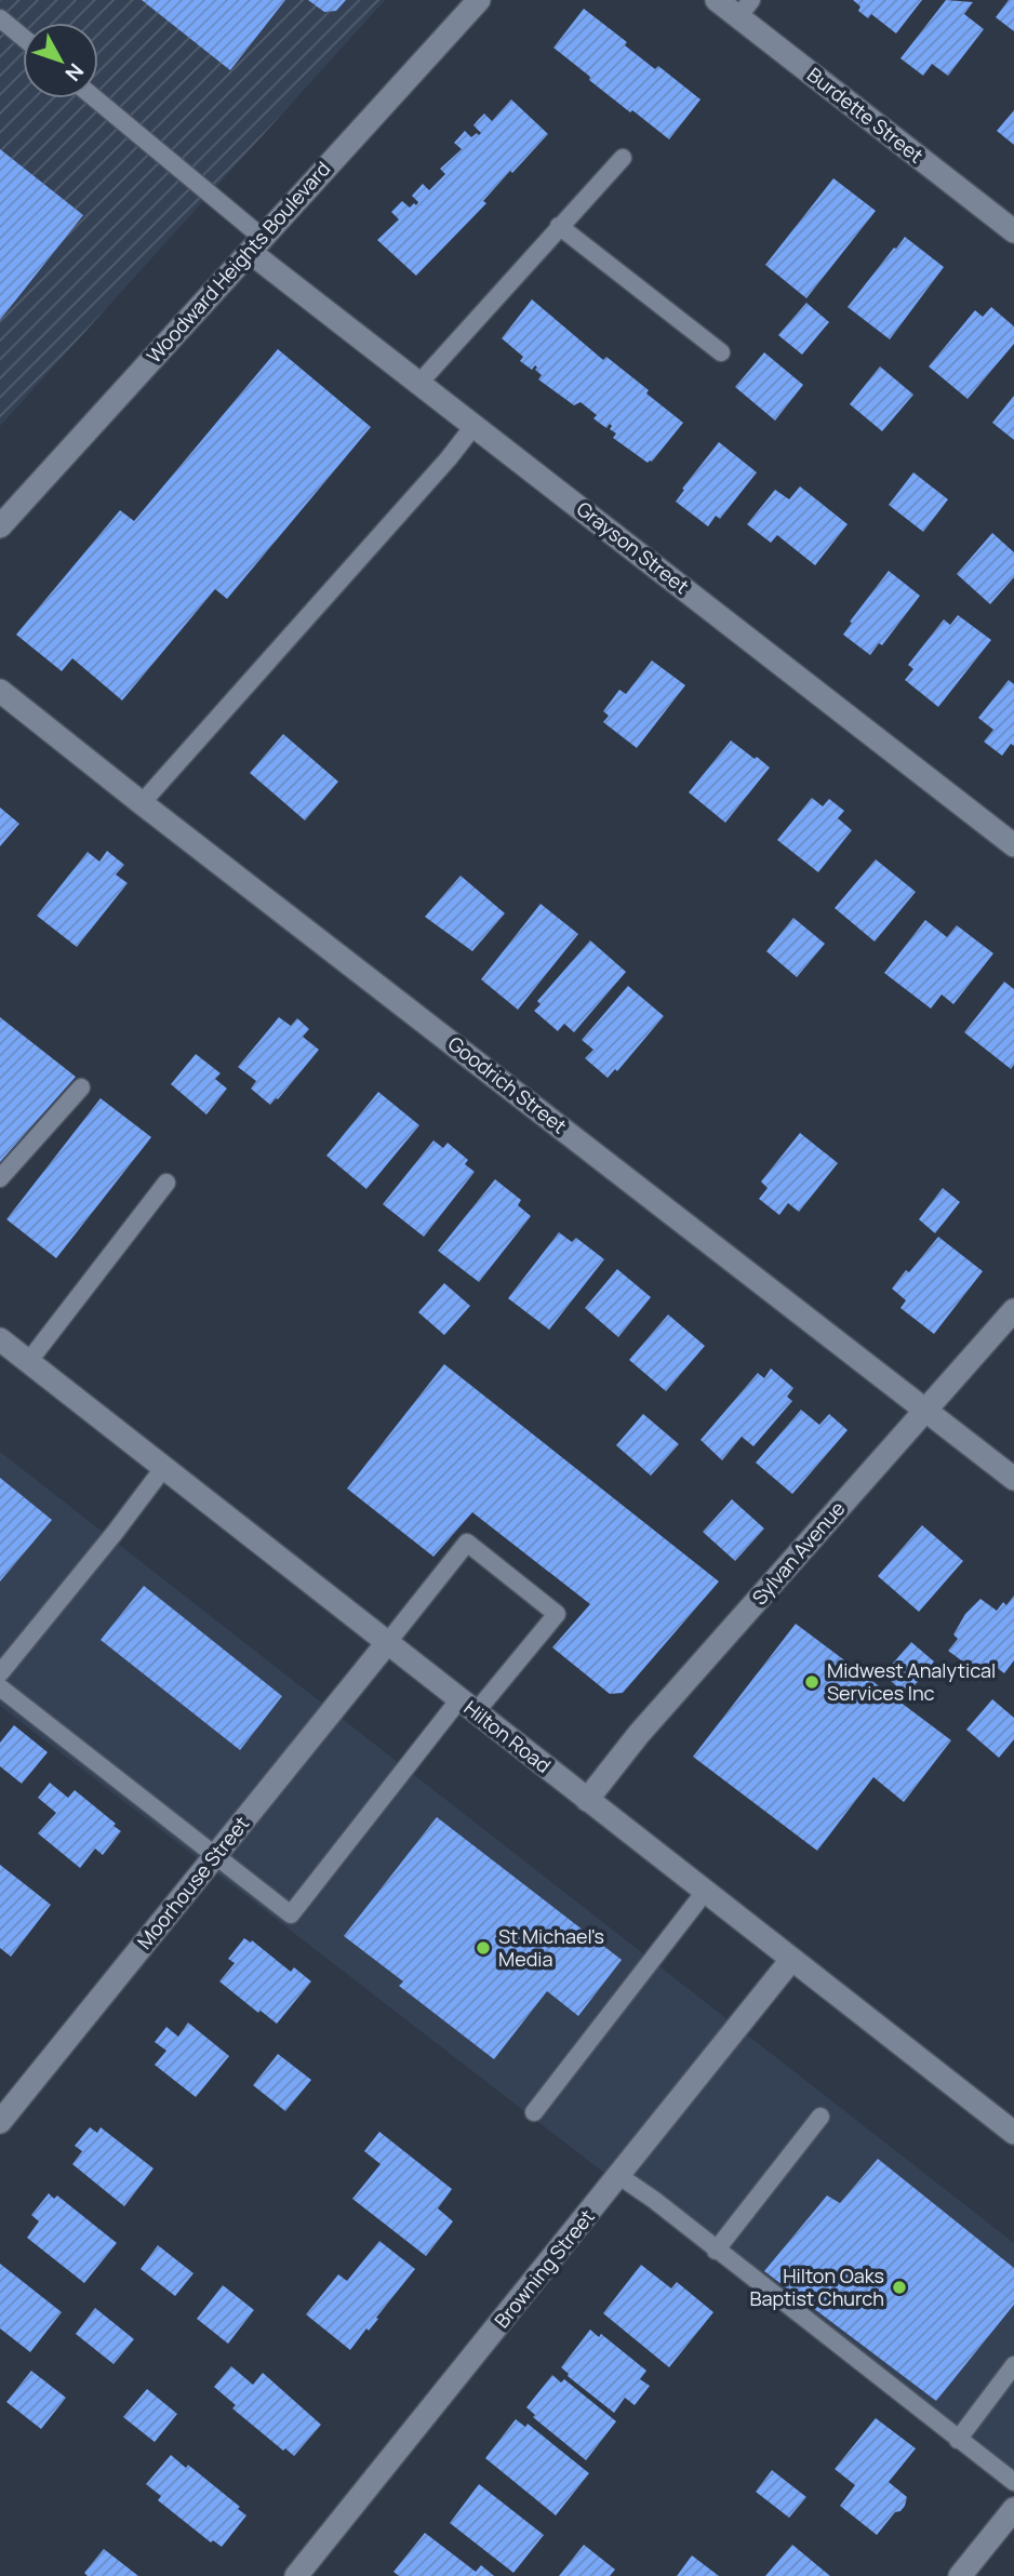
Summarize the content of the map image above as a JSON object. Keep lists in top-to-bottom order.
{
  "streets": {
    "street": [
      "Burdette Street",
      "Woodward Heights Boulevard",
      "Grayson Street",
      "Goodrich Street",
      "Sylvan Avenue",
      "Hilton Road",
      "Moorhouse Street",
      "Browning Street"
    ]
  },
  "crossings": [
    ["Woodward Heights Boulevard", "Grayson Street"],
    ["Goodrich Street", "Sylvan Avenue"],
    ["Sylvan Avenue", "Hilton Road"],
    ["Hilton Road", "Moorhouse Street"],
    ["Hilton Road", "Browning Street"]
  ],
  "places": ["Midwest Analytical Services Inc", "St Michael's Media", "Hilton Oaks Baptist Church"],
  "north": "bottom right"
}
